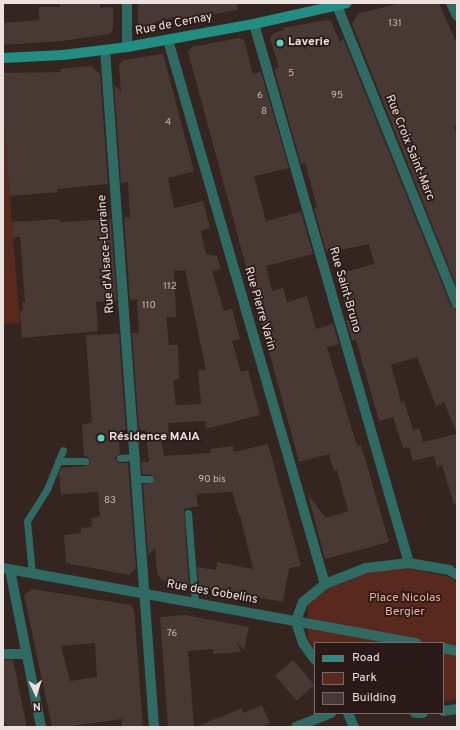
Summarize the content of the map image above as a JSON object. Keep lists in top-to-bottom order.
{
  "streets": {
    "main road": ["Rue de Cernay"],
    "street": [
      "Rue Croix Saint-Marc",
      "Rue d'Alsace-Lorraine",
      "Rue Saint-Bruno",
      "Rue Pierre Varin",
      "Rue des Gobelins"
    ]
  },
  "crossings": [
    ["Rue de Cernay", "Rue Croix Saint-Marc"],
    ["Rue de Cernay", "Rue d'Alsace-Lorraine"],
    ["Rue de Cernay", "Rue Saint-Bruno"],
    ["Rue de Cernay", "Rue Pierre Varin"],
    ["Rue d'Alsace-Lorraine", "Rue des Gobelins"]
  ],
  "parks": ["Place Nicolas Bergier"],
  "places": ["Laverie", "Résidence MAIA"],
  "house_numbers": [
    "131",
    "5",
    "6",
    "95",
    "8",
    "4",
    "112",
    "110",
    "90 bis",
    "83",
    "76"
  ],
  "legend": ["Road", "Park", "Building"],
  "north": "bottom"
}
